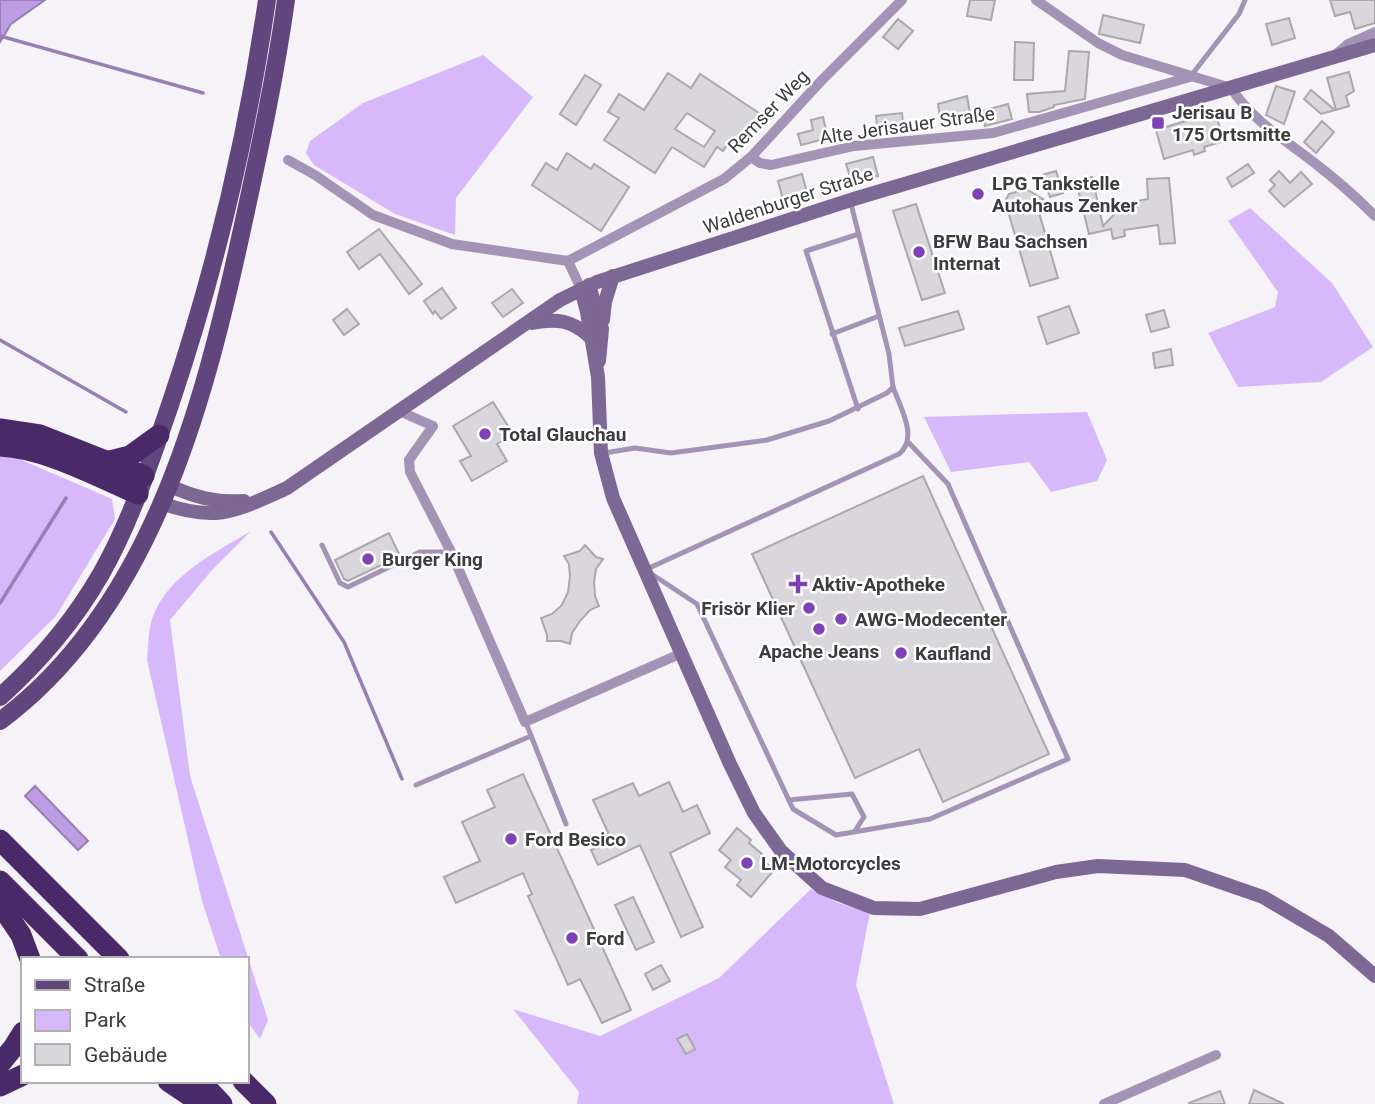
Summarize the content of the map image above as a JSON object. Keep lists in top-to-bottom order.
{
  "streets": {
    "street": ["Remser Weg", "Alte Jerisauer Straße", "Waldenburger Straße"]
  },
  "crossings": [
    ["Remser Weg", "Alte Jerisauer Straße"]
  ],
  "places": {
    "transit": ["Jerisau B 175 Ortsmitte"],
    "other": [
      "LPG Tankstelle Autohaus Zenker",
      "BFW Bau Sachsen Internat",
      "Total Glauchau",
      "Burger King",
      "Frisör Klier",
      "AWG-Modecenter",
      "Apache Jeans",
      "Kaufland",
      "Ford Besico",
      "LM-Motorcycles",
      "Ford"
    ],
    "health": ["Aktiv-Apotheke"]
  },
  "legend": ["Straße", "Park", "Gebäude"]
}
